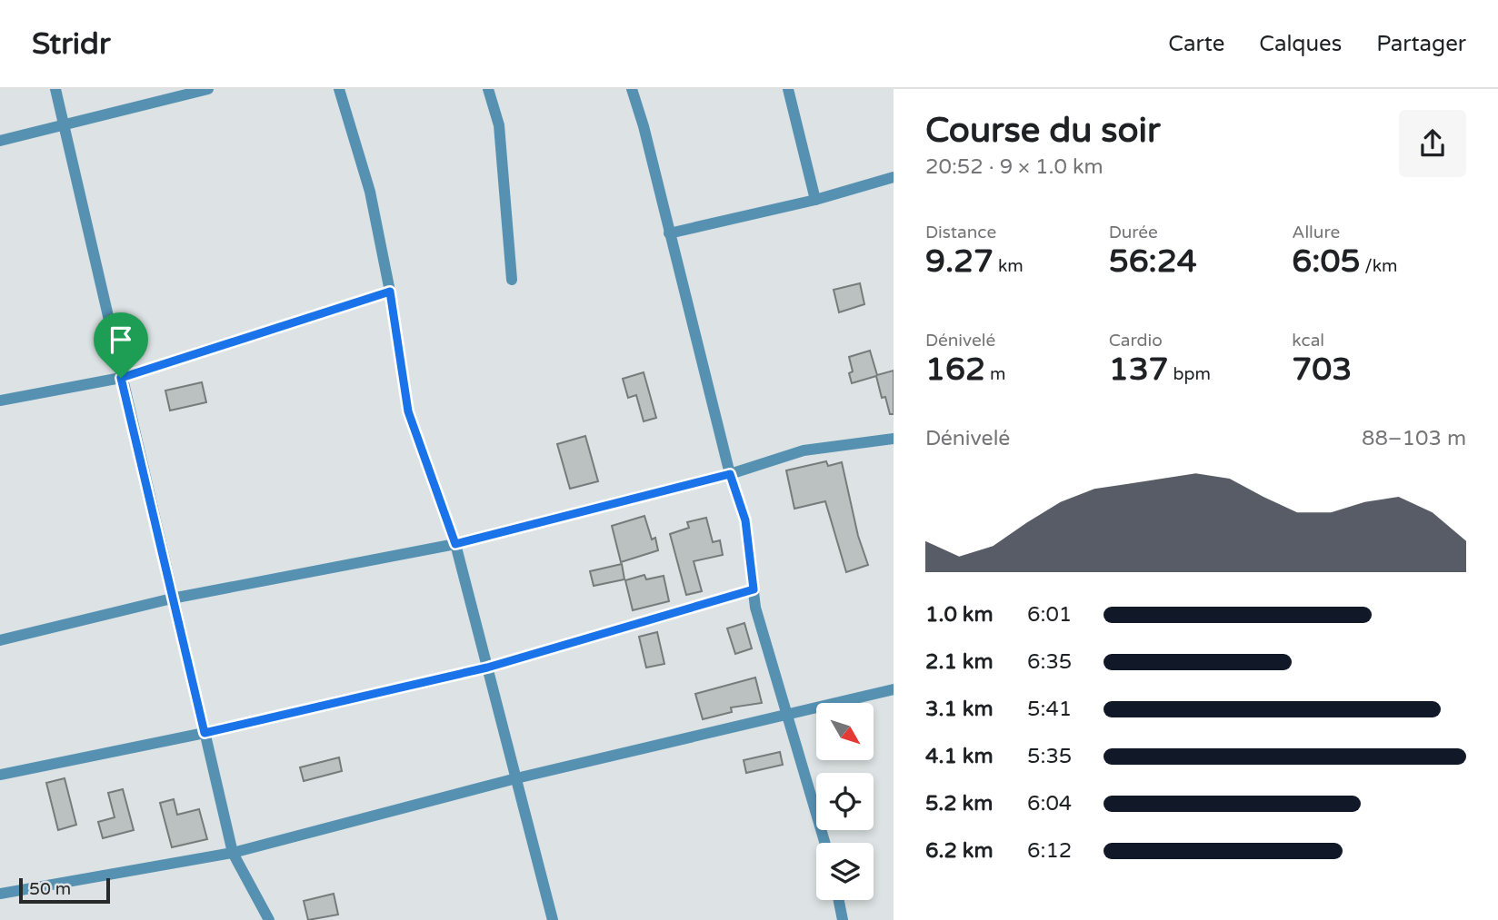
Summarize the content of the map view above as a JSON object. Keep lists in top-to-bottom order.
{
  "scale_bar": "50 m",
  "north": "bottom right",
  "page": {
    "header": "Stridr",
    "nav": ["Carte", "Calques", "Partager"],
    "heading": ["Course du soir", "20:52 · 9 × 1.0 km"],
    "stats": [
      ["Distance", "9.27 km"],
      ["Durée", "56:24"],
      ["Allure", "6:05 /km"],
      ["Dénivelé", "162 m"],
      ["Cardio", "137 bpm"],
      ["kcal", "703"]
    ],
    "chart": ["Dénivelé", "88–103 m"],
    "list": [
      {
        "name": "1.0 km",
        "note": "6:01"
      },
      {
        "name": "2.1 km",
        "note": "6:35"
      },
      {
        "name": "3.1 km",
        "note": "5:41"
      },
      {
        "name": "4.1 km",
        "note": "5:35"
      },
      {
        "name": "5.2 km",
        "note": "6:04"
      },
      {
        "name": "6.2 km",
        "note": "6:12"
      }
    ],
    "scale": "50 m"
  }
}
